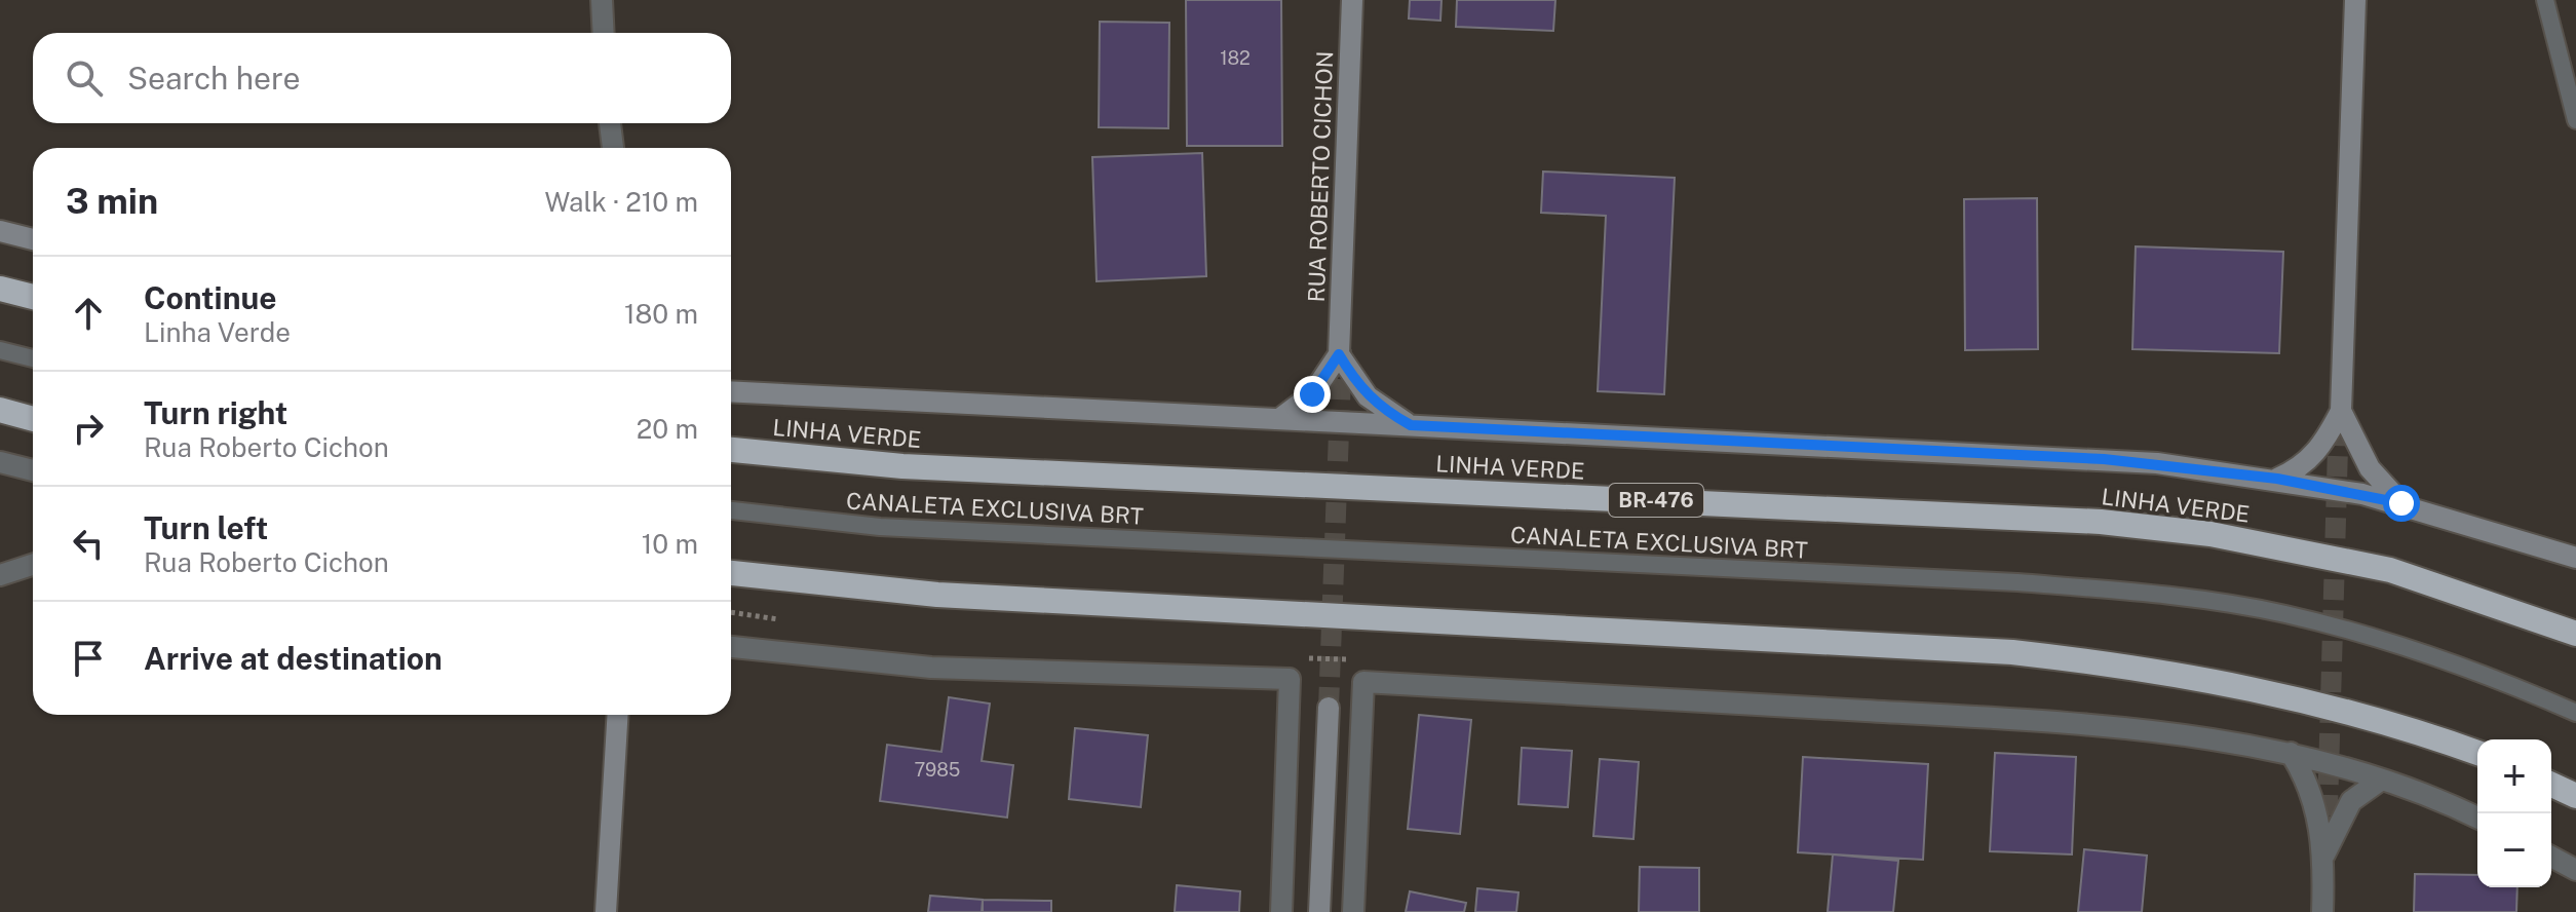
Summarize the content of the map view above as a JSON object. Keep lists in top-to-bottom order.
{
  "streets": {
    "highway": ["LINHA VERDE", "BR-476"],
    "main road": ["RUA ROBERTO CICHON"],
    "lane": ["CANALETA EXCLUSIVA BRT"]
  },
  "house_numbers": ["182", "7985"],
  "page": {
    "search": "Search here",
    "heading": ["3 min", "Walk · 210 m"],
    "list": [
      ["Continue", "Linha Verde", "180 m"],
      ["Turn right", "Rua Roberto Cichon", "20 m"],
      ["Turn left", "Rua Roberto Cichon", "10 m"],
      "Arrive at destination"
    ],
    "map_buttons": ["+", "−"]
  }
}
